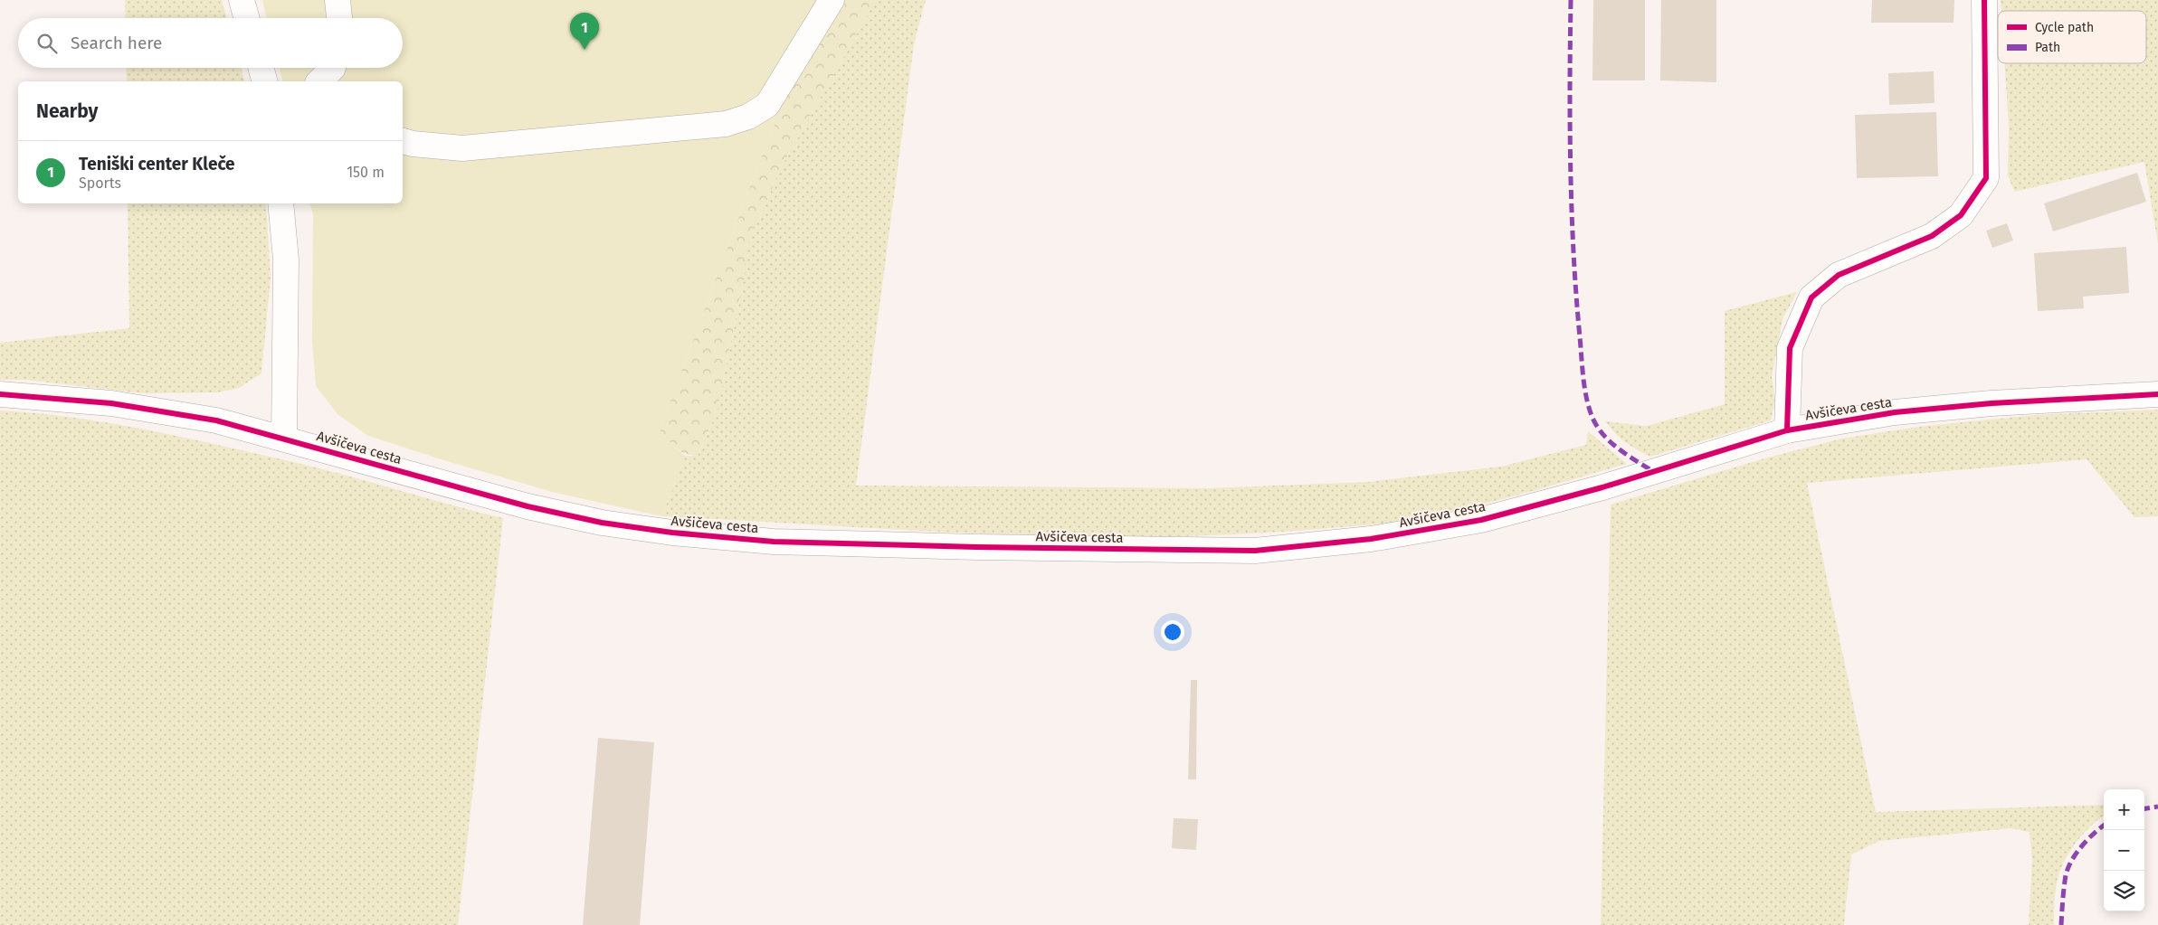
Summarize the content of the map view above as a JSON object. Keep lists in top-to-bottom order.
{
  "streets": {
    "street": ["Avšičeva cesta"]
  },
  "legend": ["Cycle path", "Path"],
  "page": {
    "pins": "1",
    "search": "Search here",
    "heading": "Nearby",
    "list": [
      {
        "mark": "1",
        "name": "Teniški center Kleče",
        "note": "Sports",
        "value": "150 m"
      }
    ],
    "map_buttons": ["+", "−"]
  }
}
